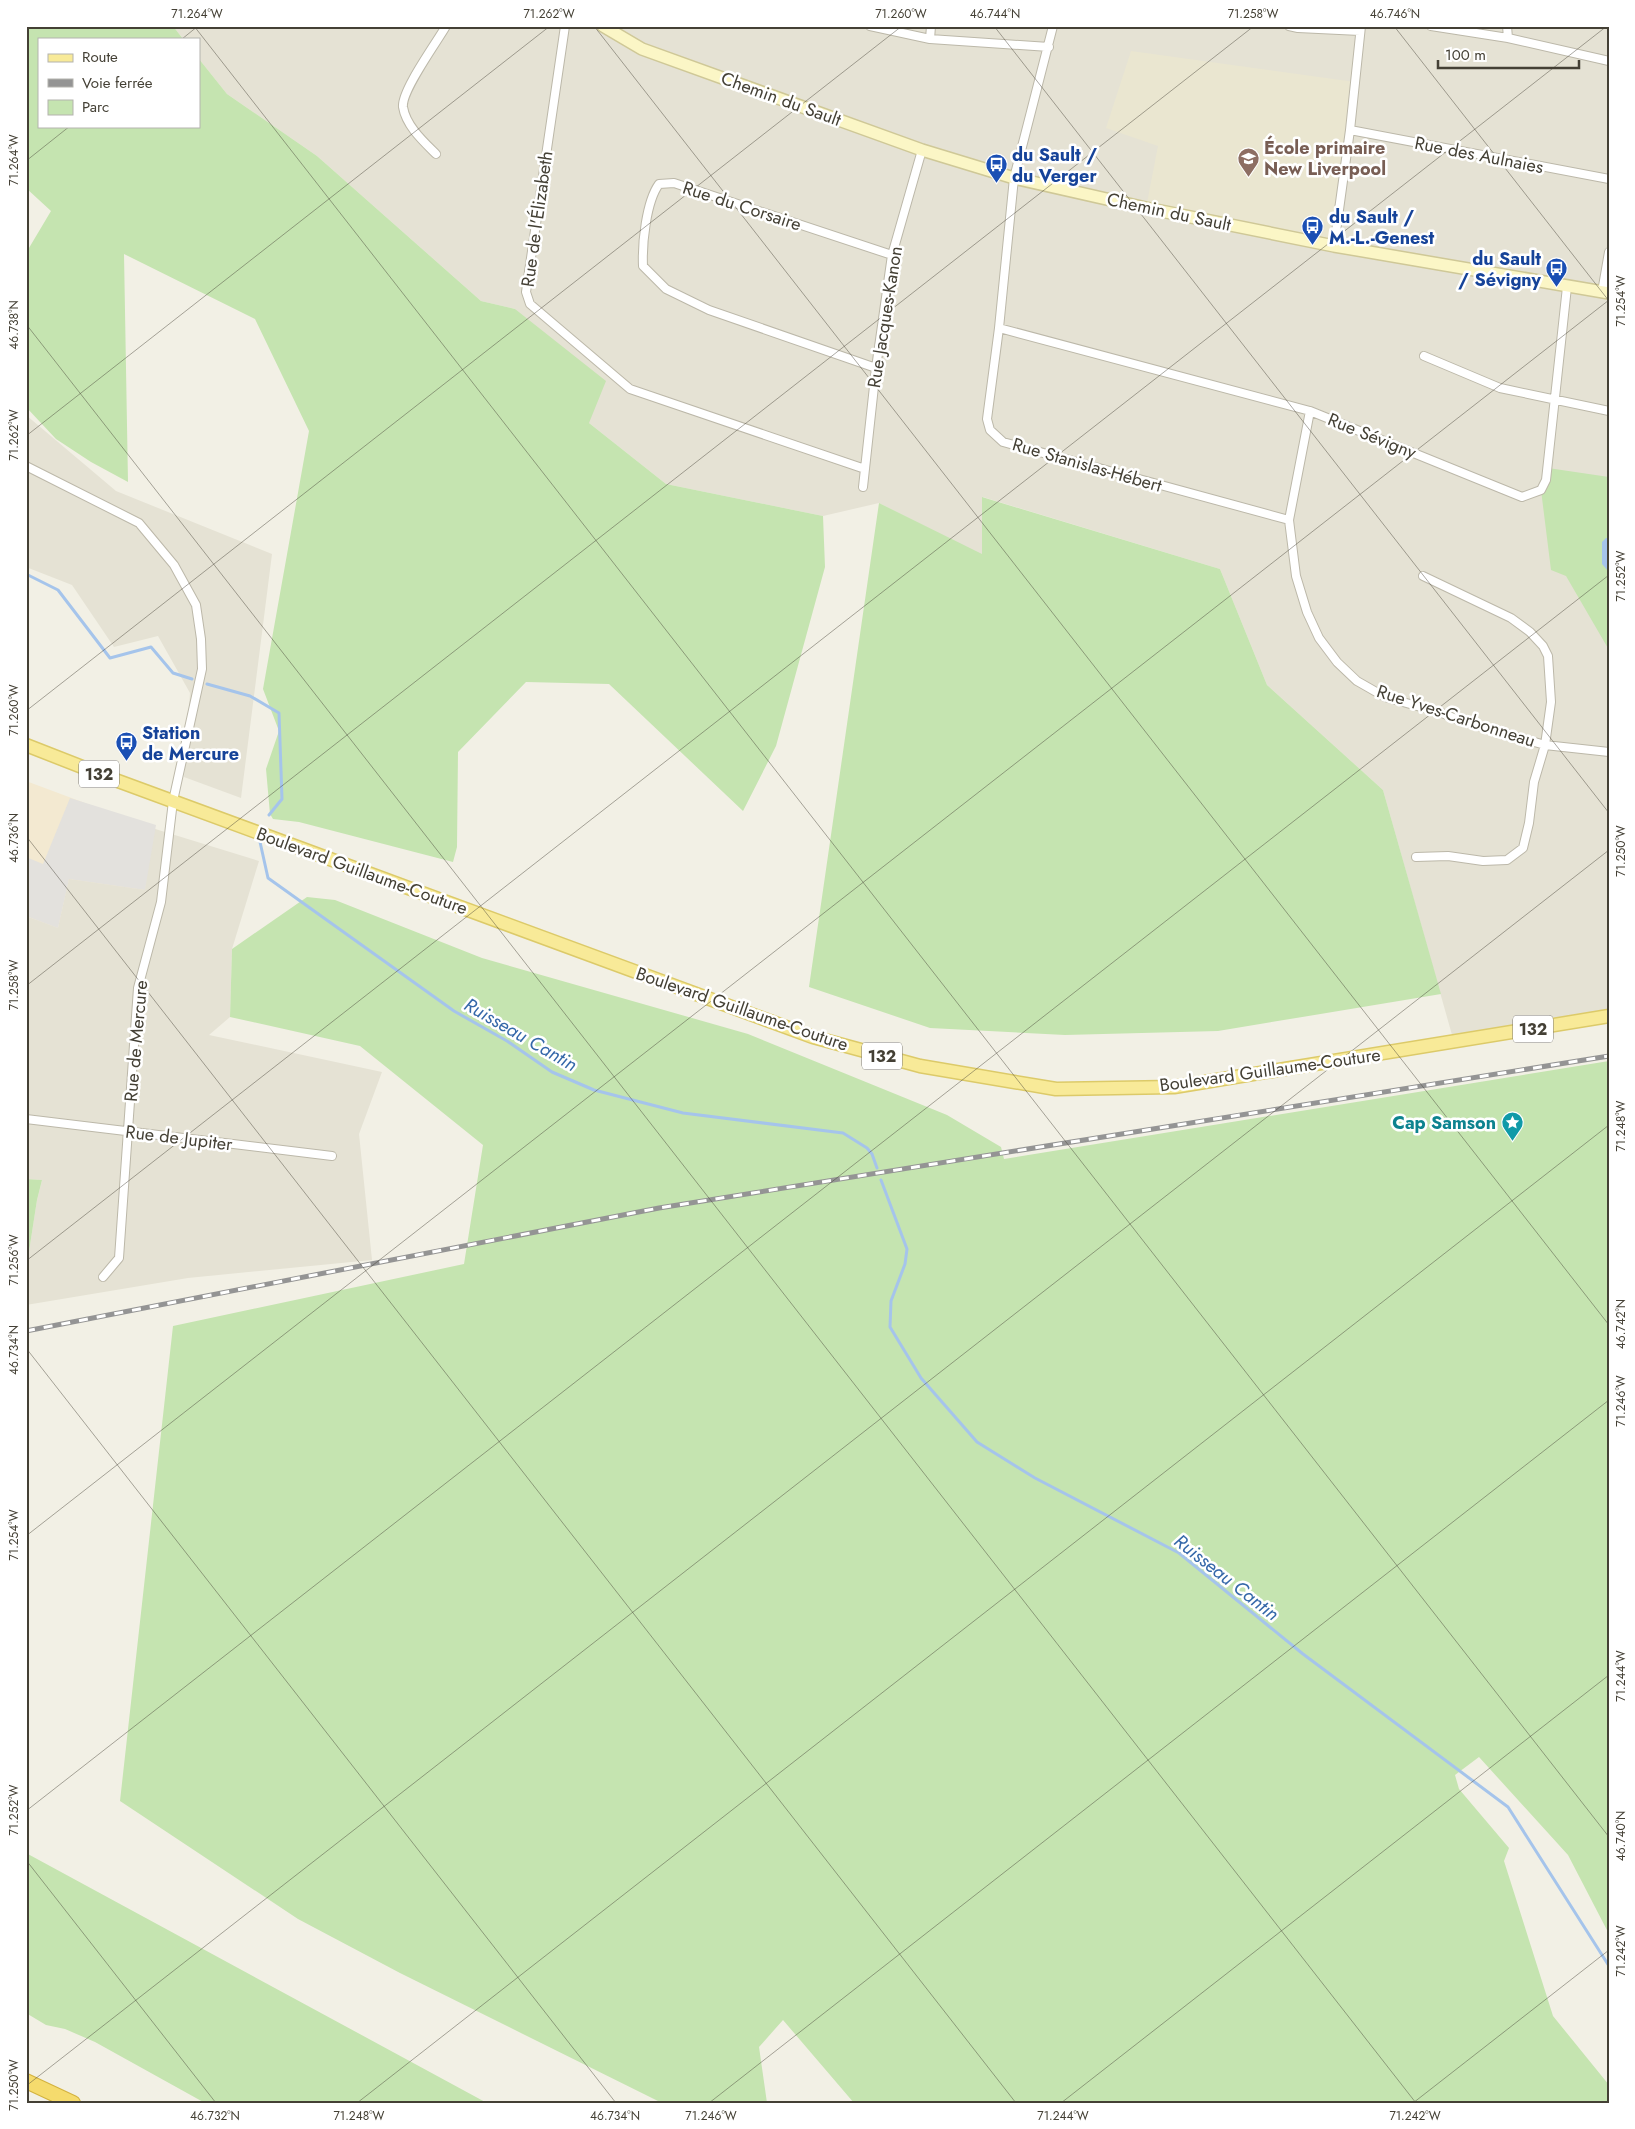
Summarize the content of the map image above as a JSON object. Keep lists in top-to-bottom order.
{
  "streets": {
    "main road": ["132", "Boulevard Guillaume-Couture"],
    "street": [
      "Chemin du Sault",
      "Rue des Aulnaies",
      "Rue du Corsaire",
      "Rue de l'Élizabeth",
      "Rue Jacques-Kanon",
      "Rue Sévigny",
      "Rue Stanislas-Hébert",
      "Rue Yves-Carbonneau",
      "Rue de Mercure",
      "Rue de Jupiter"
    ]
  },
  "crossings": [
    ["Chemin du Sault", "Rue Jacques-Kanon"],
    ["Chemin du Sault", "Rue Sévigny"],
    ["Chemin du Sault", "Rue Stanislas-Hébert"],
    ["Rue du Corsaire", "Rue Jacques-Kanon"],
    ["Rue de l'Élizabeth", "Rue Jacques-Kanon"],
    ["Rue Sévigny", "Rue Stanislas-Hébert"],
    ["Rue Sévigny", "Rue Yves-Carbonneau"],
    ["Rue Stanislas-Hébert", "Rue Yves-Carbonneau"],
    ["Boulevard Guillaume-Couture", "Rue de Mercure"],
    ["Rue de Mercure", "Rue de Jupiter"]
  ],
  "water": ["Ruisseau Cantin"],
  "places": {
    "school or university": ["École primaire New Liverpool"],
    "bus stop": [
      "du Sault / du Verger",
      "du Sault / M.-L.-Genest",
      "du Sault / Sévigny",
      "Station de Mercure"
    ],
    "place": ["Cap Samson"]
  },
  "legend": ["Route", "Voie ferrée", "Parc"],
  "scale_bar": "100 m",
  "coordinates": [
    "71.264°W",
    "71.262°W",
    "71.260°W",
    "46.744°N",
    "71.258°W",
    "46.746°N",
    "71.254°W",
    "46.738°N",
    "71.252°W",
    "46.736°N",
    "71.250°W",
    "71.248°W",
    "71.256°W",
    "46.742°N",
    "46.734°N",
    "71.246°W",
    "71.244°W",
    "46.740°N",
    "71.242°W",
    "46.732°N"
  ]
}
